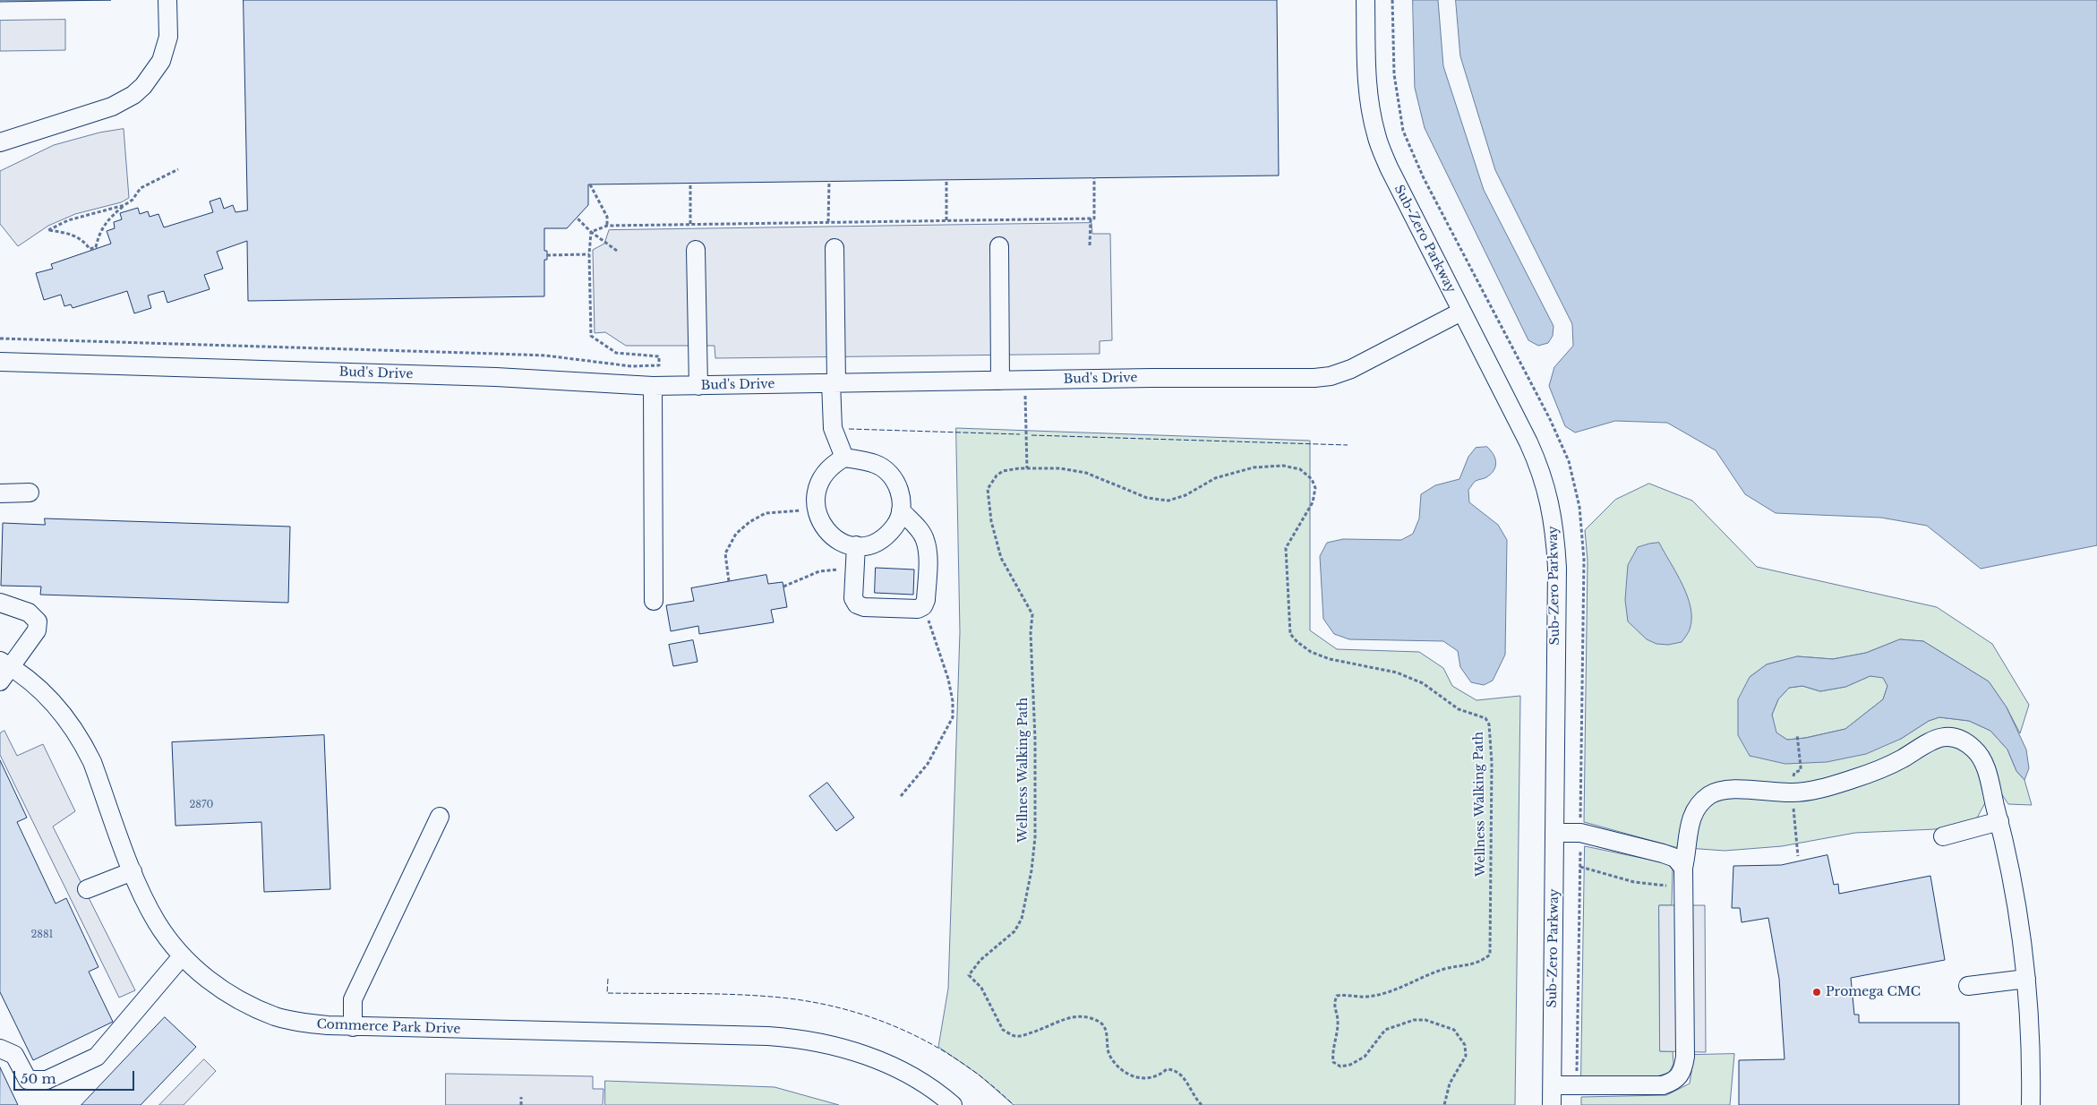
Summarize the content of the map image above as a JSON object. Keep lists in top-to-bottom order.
{
  "streets": {
    "street": ["Sub-Zero Parkway", "Bud's Drive", "Commerce Park Drive"],
    "path": ["Wellness Walking Path"]
  },
  "crossings": [
    ["Sub-Zero Parkway", "Bud's Drive"]
  ],
  "places": ["Promega CMC"],
  "house_numbers": ["2870", "2881"],
  "scale_bar": "50 m"
}
